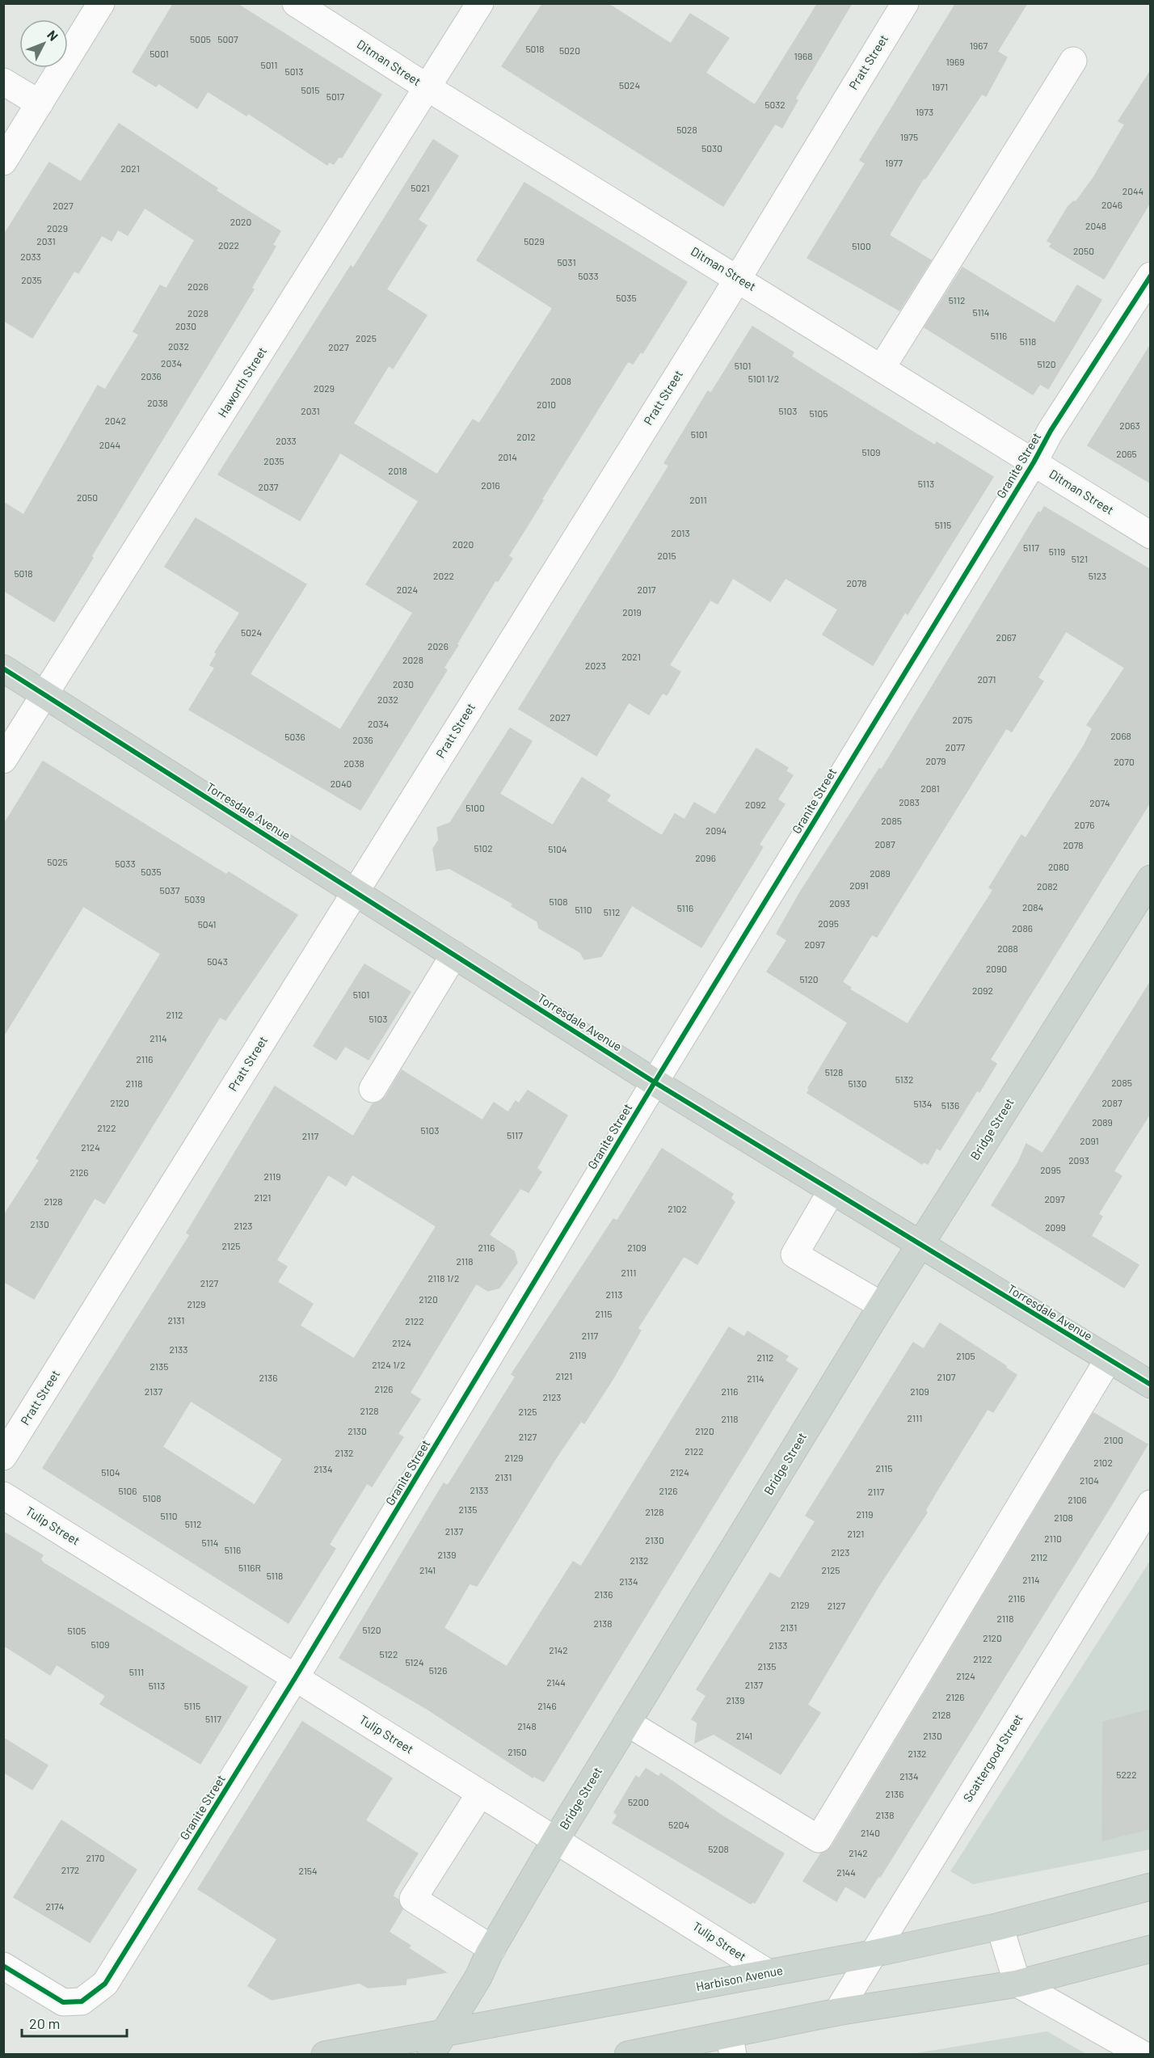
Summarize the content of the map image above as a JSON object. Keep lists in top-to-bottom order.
{
  "streets": {
    "main road": ["Torresdale Avenue", "Bridge Street", "Harbison Avenue"],
    "street": [
      "Pratt Street",
      "Ditman Street",
      "Haworth Street",
      "Granite Street",
      "Tulip Street",
      "Scattergood Street"
    ]
  },
  "crossings": [
    ["Pratt Street", "Ditman Street"],
    ["Pratt Street", "Torresdale Avenue"],
    ["Ditman Street", "Haworth Street"],
    ["Ditman Street", "Granite Street"],
    ["Haworth Street", "Torresdale Avenue"],
    ["Granite Street", "Torresdale Avenue"],
    ["Granite Street", "Tulip Street"],
    ["Torresdale Avenue", "Bridge Street"],
    ["Bridge Street", "Tulip Street"],
    ["Bridge Street", "Harbison Avenue"],
    ["Tulip Street", "Harbison Avenue"],
    ["Scattergood Street", "Harbison Avenue"]
  ],
  "house_numbers": [
    "5005",
    "5007",
    "1967",
    "5018",
    "5020",
    "5001",
    "1968",
    "1969",
    "5011",
    "5013",
    "5024",
    "1971",
    "5015",
    "5017",
    "5032",
    "1973",
    "5028",
    "1975",
    "5030",
    "1977",
    "2021",
    "5021",
    "2044",
    "2046",
    "2027",
    "2020",
    "2048",
    "2029",
    "2031",
    "5029",
    "2022",
    "5100",
    "2050",
    "2033",
    "5031",
    "5033",
    "2035",
    "2026",
    "5035",
    "5112",
    "5114",
    "2028",
    "2030",
    "5116",
    "2025",
    "5118",
    "2032",
    "2027",
    "2034",
    "5120",
    "5101",
    "2036",
    "5101 1/2",
    "2008",
    "2029",
    "2038",
    "2010",
    "2031",
    "5103",
    "5105",
    "2042",
    "2063",
    "5101",
    "2012",
    "2033",
    "2044",
    "5109",
    "2065",
    "2014",
    "2035",
    "2018",
    "5113",
    "2016",
    "2037",
    "2050",
    "2011",
    "5115",
    "2013",
    "2020",
    "5117",
    "5119",
    "2015",
    "5121",
    "5018",
    "2022",
    "5123",
    "2078",
    "2024",
    "2017",
    "2019",
    "5024",
    "2067",
    "2026",
    "2021",
    "2028",
    "2023",
    "2071",
    "2030",
    "2032",
    "2027",
    "2075",
    "2034",
    "2068",
    "5036",
    "2036",
    "2077",
    "2079",
    "2070",
    "2038",
    "2040",
    "2081",
    "2083",
    "2074",
    "2092",
    "5100",
    "2085",
    "2076",
    "2094",
    "2087",
    "2078",
    "5102",
    "5104",
    "2096",
    "5025",
    "5033",
    "2080",
    "5035",
    "2089",
    "2091",
    "2082",
    "5037",
    "5039",
    "5108",
    "2093",
    "2084",
    "5116",
    "5110",
    "5112",
    "2095",
    "5041",
    "2086",
    "2097",
    "2088",
    "5043",
    "2090",
    "5120",
    "2092",
    "5101",
    "2112",
    "5103",
    "2114",
    "2116",
    "5128",
    "5132",
    "2085",
    "2118",
    "5130",
    "2120",
    "2087",
    "5134",
    "5136",
    "2089",
    "2122",
    "5103",
    "5117",
    "2117",
    "2091",
    "2124",
    "2093",
    "2095",
    "2126",
    "2119",
    "2121",
    "2097",
    "2128",
    "2102",
    "2130",
    "2123",
    "2099",
    "2125",
    "2116",
    "2109",
    "2118",
    "2111",
    "2118 1/2",
    "2127",
    "2113",
    "2120",
    "2129",
    "2115",
    "2131",
    "2122",
    "2117",
    "2124",
    "2133",
    "2119",
    "2105",
    "2112",
    "2124 1/2",
    "2135",
    "2121",
    "2107",
    "2136",
    "2114",
    "2126",
    "2137",
    "2116",
    "2109",
    "2123",
    "2128",
    "2125",
    "2111",
    "2118",
    "2130",
    "2120",
    "2127",
    "2100",
    "2122",
    "2132",
    "2129",
    "2102",
    "2115",
    "2134",
    "5104",
    "2124",
    "2131",
    "2104",
    "2133",
    "5106",
    "2126",
    "2117",
    "5108",
    "2106",
    "2135",
    "2128",
    "2119",
    "5110",
    "2108",
    "5112",
    "2137",
    "2121",
    "2110",
    "2130",
    "5114",
    "5116",
    "2123",
    "2139",
    "2112",
    "2132",
    "5116R",
    "2141",
    "2125",
    "5118",
    "2114",
    "2134",
    "2136",
    "2116",
    "2129",
    "2127",
    "2118",
    "2138",
    "2131",
    "5120",
    "5105",
    "2120",
    "5109",
    "2133",
    "2142",
    "5122",
    "2122",
    "5124",
    "2135",
    "5126",
    "5111",
    "2124",
    "2144",
    "2137",
    "5113",
    "2126",
    "2139",
    "5115",
    "2146",
    "2128",
    "5117",
    "2148",
    "2141",
    "2130",
    "2150",
    "2132",
    "5222",
    "2134",
    "2136",
    "5200",
    "2138",
    "5204",
    "2140",
    "5208",
    "2142",
    "2170",
    "2172",
    "2154",
    "2144",
    "2174"
  ],
  "scale_bar": "20 m",
  "north": "top right"
}
